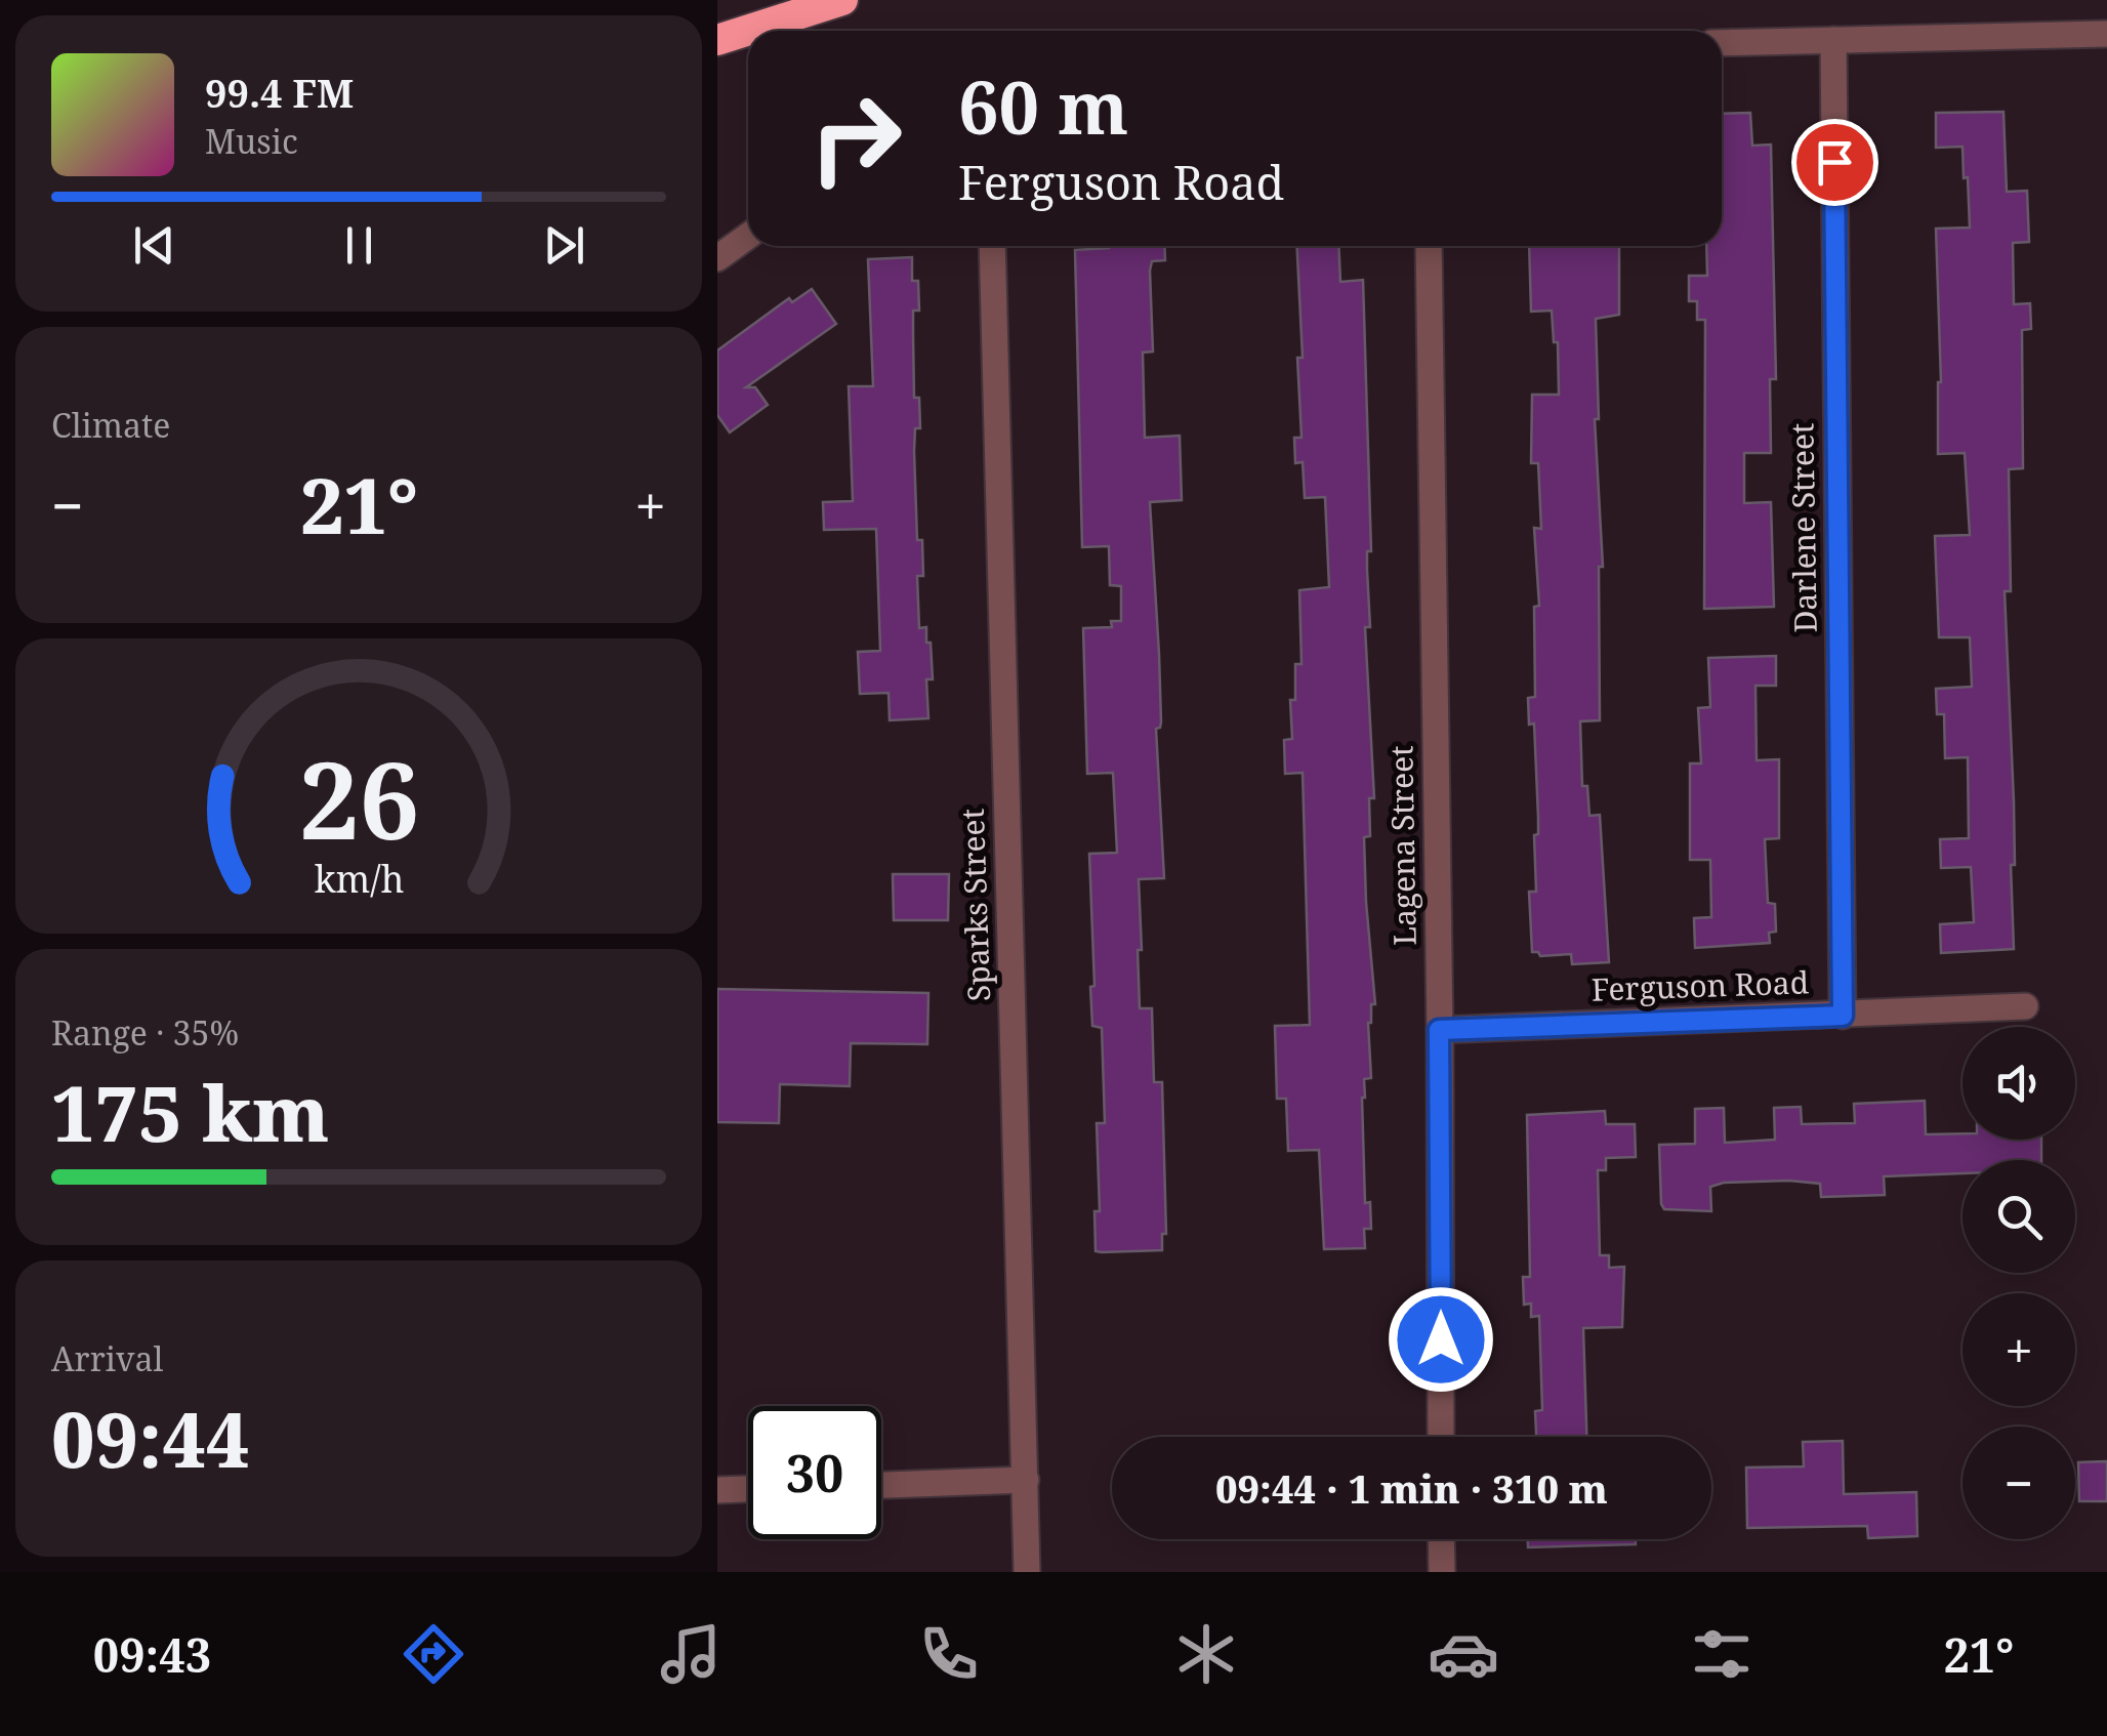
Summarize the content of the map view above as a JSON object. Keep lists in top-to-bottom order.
{
  "streets": {
    "street": [
      "Darlene Street",
      "Lagena Street",
      "Sparks Street",
      "Ferguson Road"
    ]
  },
  "crossings": [
    ["Darlene Street", "Ferguson Road"],
    ["Lagena Street", "Ferguson Road"]
  ],
  "page": {
    "turn": ["60 m", "Ferguson Road"],
    "song": ["99.4 FM", "Music"],
    "tile": [
      "Climate",
      ["Range · 35%", "175 km"],
      ["Arrival", "09:44"]
    ],
    "heat": ["−", "21°", "+"],
    "map_buttons": ["+", "−"],
    "limit": "30",
    "trip": "09:44 · 1 min · 310 m",
    "tabs": ["09:43", "21°"],
    "gauge": ["26", "km/h"]
  }
}
